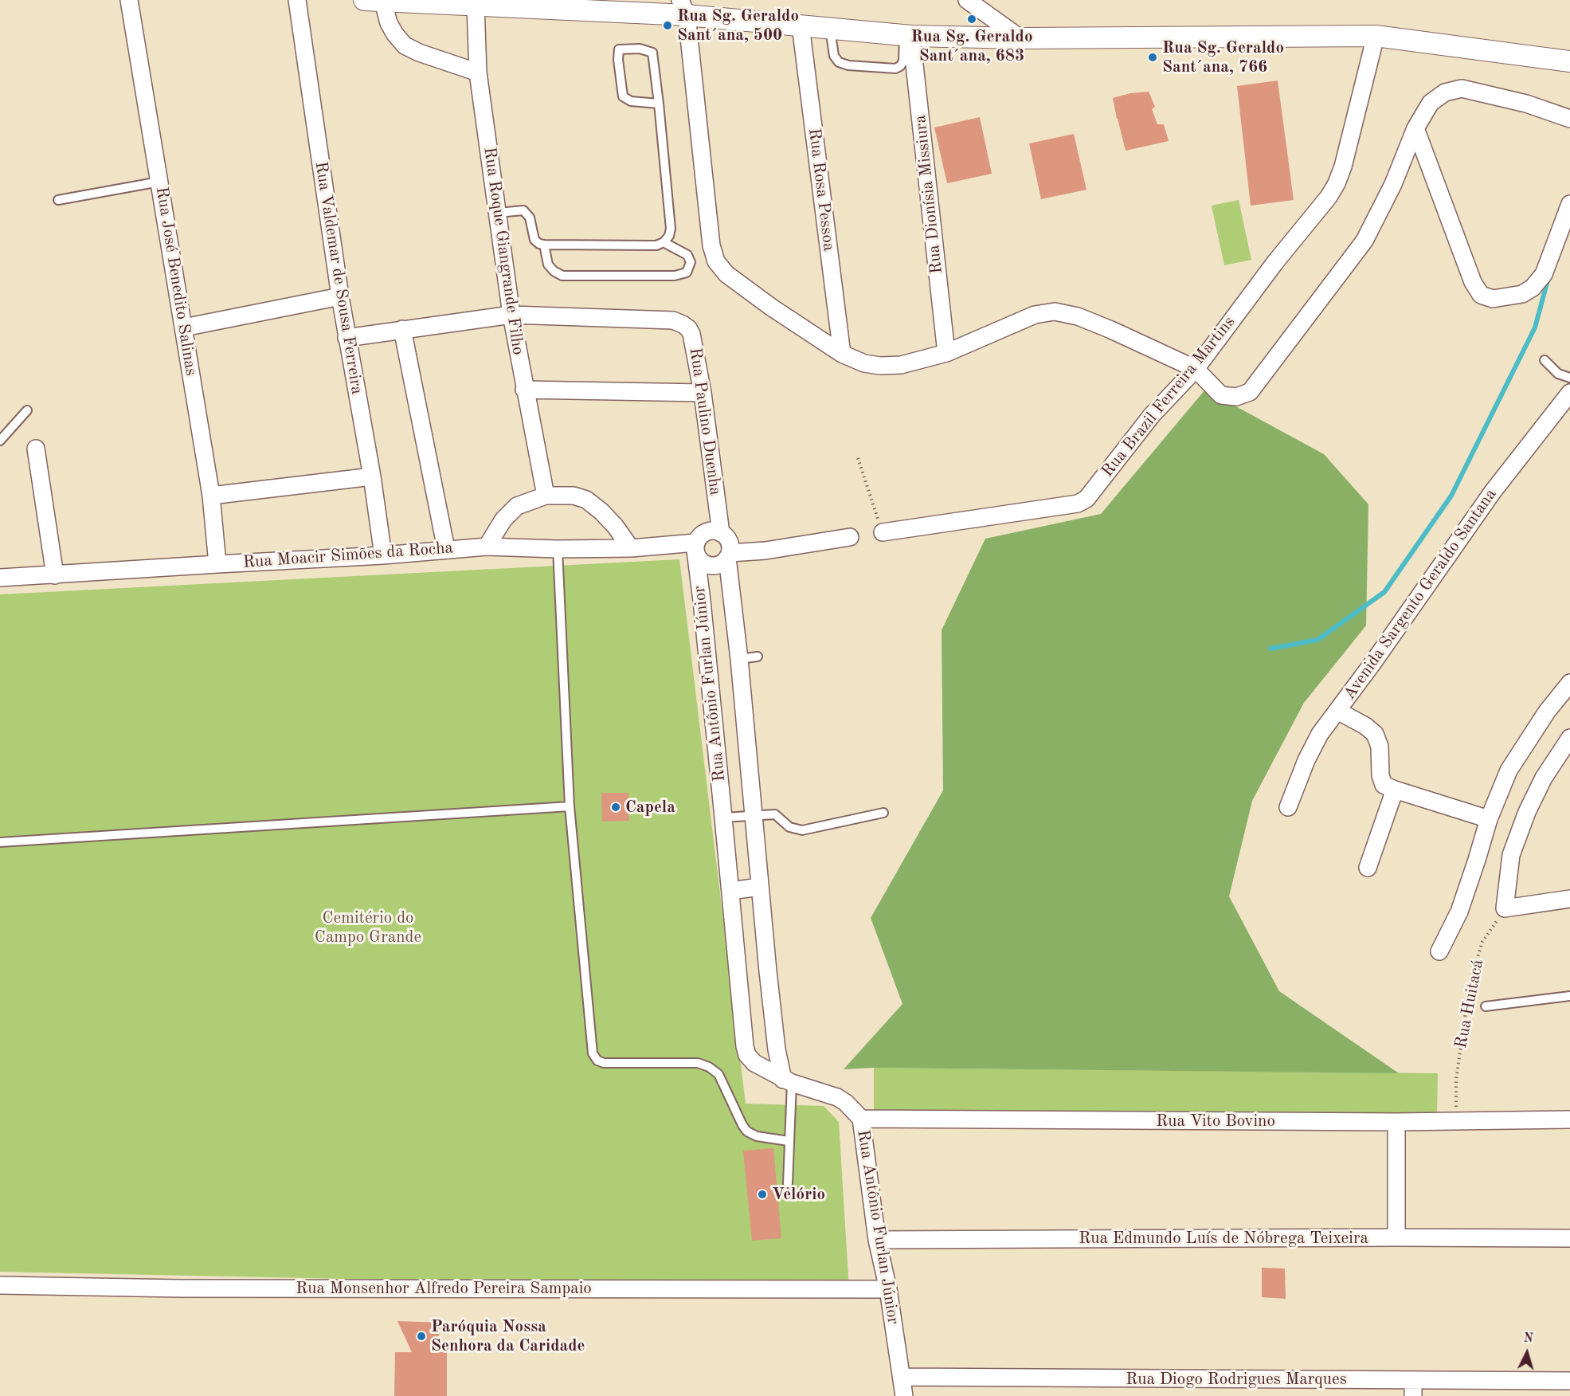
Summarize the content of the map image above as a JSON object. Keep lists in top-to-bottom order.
{
  "streets": {
    "street": [
      "Rua Rosa Pessoa",
      "Rua Dionísia Missiura",
      "Rua Roque Giangrande Filho",
      "Rua Valdemar de Sousa Ferreira",
      "Rua José Benedito Salinas",
      "Rua Brazil Ferreira Martins",
      "Rua Paulino Duenha",
      "Rua Moacir Simões da Rocha",
      "Avenida Sargento Geraldo Santana",
      "Rua Antônio Furlan Júnior",
      "Rua Vito Bovino",
      "Rua Edmundo Luís de Nóbrega Teixeira",
      "Rua Monsenhor Alfredo Pereira Sampaio",
      "Rua Diogo Rodrigues Marques"
    ],
    "path": ["Rua Huitacá"]
  },
  "crossings": [
    ["Rua Roque Giangrande Filho", "Rua Paulino Duenha"],
    ["Rua Valdemar de Sousa Ferreira", "Rua Moacir Simões da Rocha"],
    ["Rua José Benedito Salinas", "Rua Moacir Simões da Rocha"],
    ["Rua Paulino Duenha", "Rua Moacir Simões da Rocha"],
    ["Rua Paulino Duenha", "Rua Antônio Furlan Júnior"],
    ["Rua Moacir Simões da Rocha", "Rua Antônio Furlan Júnior"],
    ["Rua Antônio Furlan Júnior", "Rua Vito Bovino"],
    ["Rua Antônio Furlan Júnior", "Rua Edmundo Luís de Nóbrega Teixeira"],
    ["Rua Antônio Furlan Júnior", "Rua Monsenhor Alfredo Pereira Sampaio"],
    ["Rua Antônio Furlan Júnior", "Rua Diogo Rodrigues Marques"],
    ["Rua Huitacá", "Rua Vito Bovino"]
  ],
  "parks": ["Cemitério do Campo Grande"],
  "places": [
    "Rua Sg. Geraldo Sant´ana, 683",
    "Rua Sg. Geraldo Sant´ana, 500",
    "Rua Sg. Geraldo Sant´ana, 766",
    "Capela",
    "Velório",
    "Paróquia Nossa Senhora da Caridade"
  ],
  "north": "top"
}
